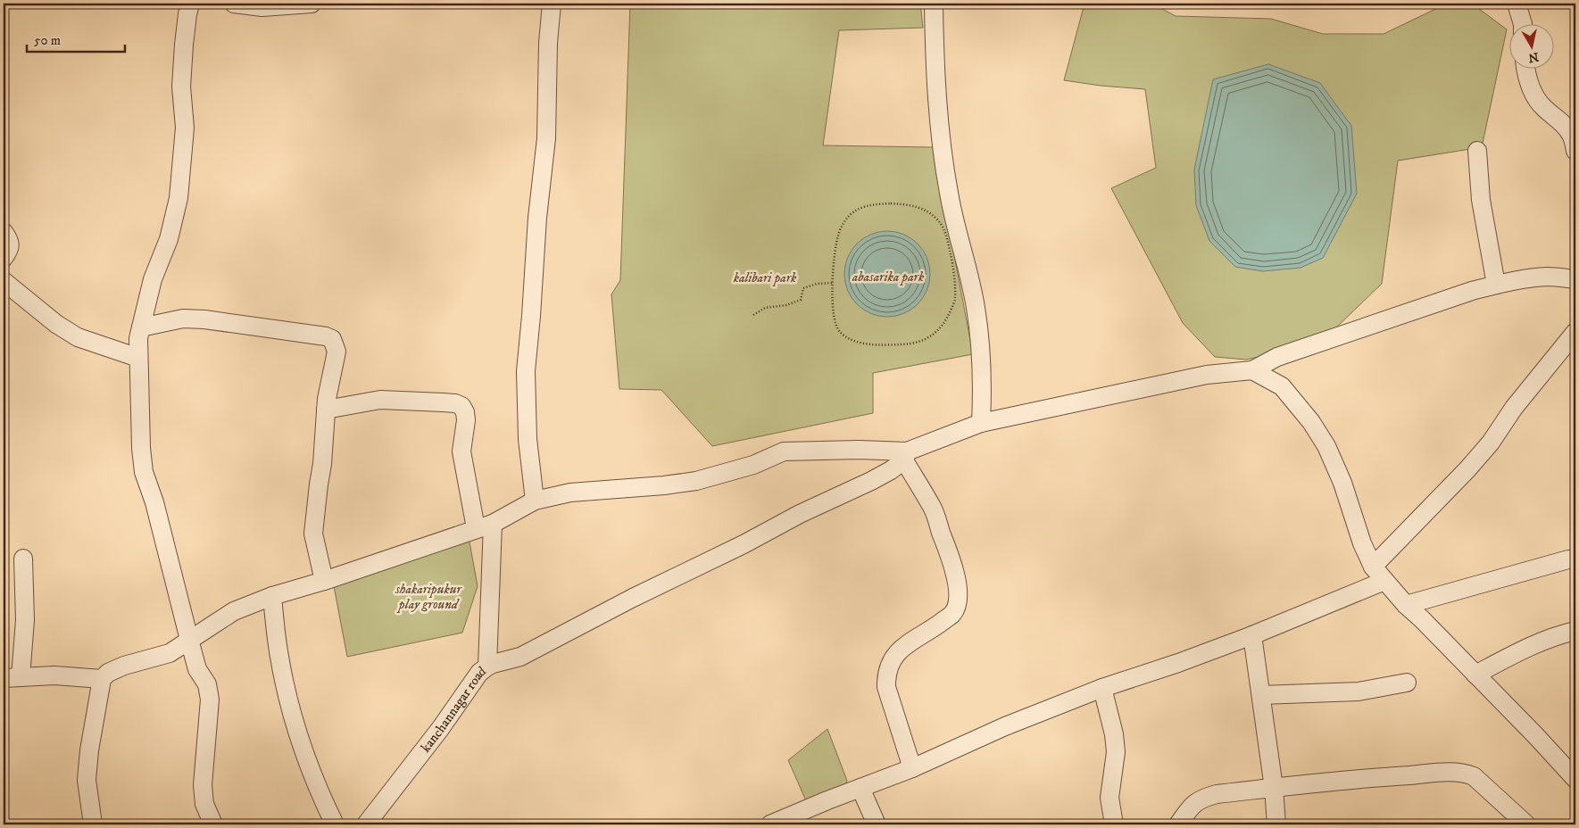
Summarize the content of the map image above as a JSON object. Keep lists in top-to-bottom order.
{
  "streets": {
    "street": ["kanchannagar road"]
  },
  "parks": ["abasarika park", "kalibari park", "shakaripukur play ground"],
  "scale_bar": "50 m",
  "north": "bottom"
}
